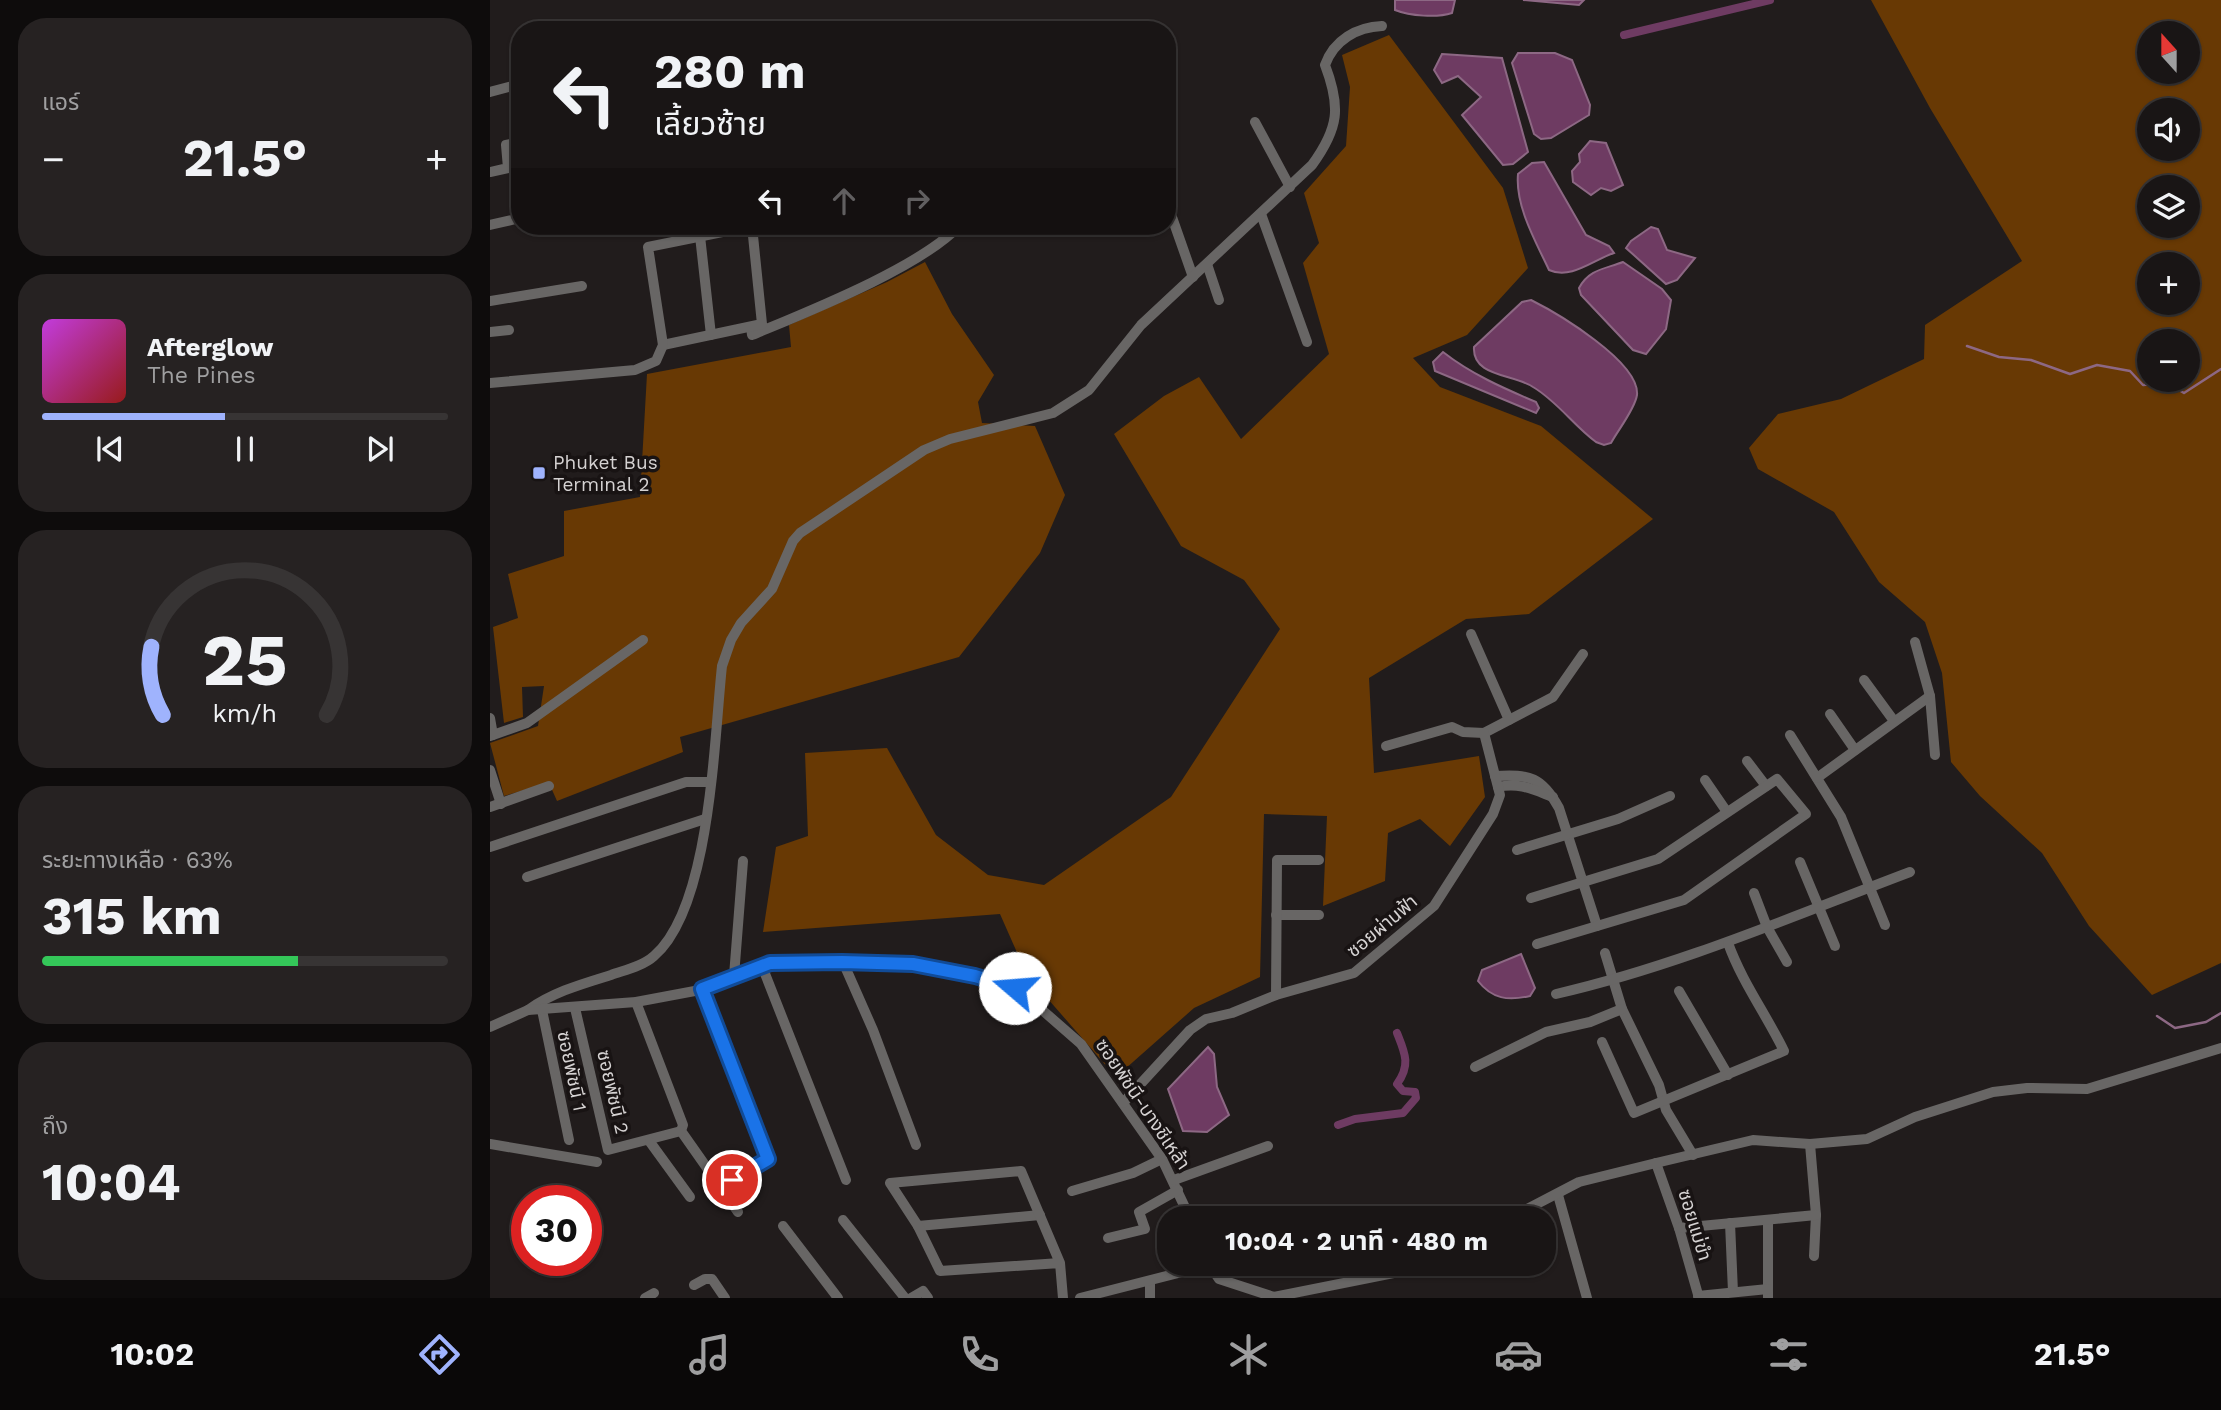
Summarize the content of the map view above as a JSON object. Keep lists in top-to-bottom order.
{
  "streets": {
    "street": [
      "ซอยผ่านฟ้า",
      "ซอยพัชนี 1",
      "ซอยพัชนี 2",
      "ซอยพัชนี-บางชีเหล้า",
      "ซอยแม่ขำ"
    ]
  },
  "crossings": [
    ["ซอยผ่านฟ้า", "ซอยพัชนี-บางชีเหล้า"],
    ["ซอยพัชนี 1", "ซอยพัชนี-บางชีเหล้า"],
    ["ซอยพัชนี 2", "ซอยพัชนี-บางชีเหล้า"]
  ],
  "places": {
    "transit": ["Phuket Bus Terminal 2"]
  },
  "north": "top",
  "page": {
    "tile": [
      "แอร์",
      ["ระยะทางเหลือ · 63%", "315 km"],
      ["ถึง", "10:04"]
    ],
    "map_buttons": ["+", "−"],
    "turn": ["280 m", "เลี้ยวซ้าย"],
    "heat": ["−", "21.5°", "+"],
    "song": ["Afterglow", "The Pines"],
    "limit": "30",
    "trip": "10:04 · 2 นาที · 480 m",
    "tabs": ["10:02", "21.5°"],
    "gauge": ["25", "km/h"]
  }
}
